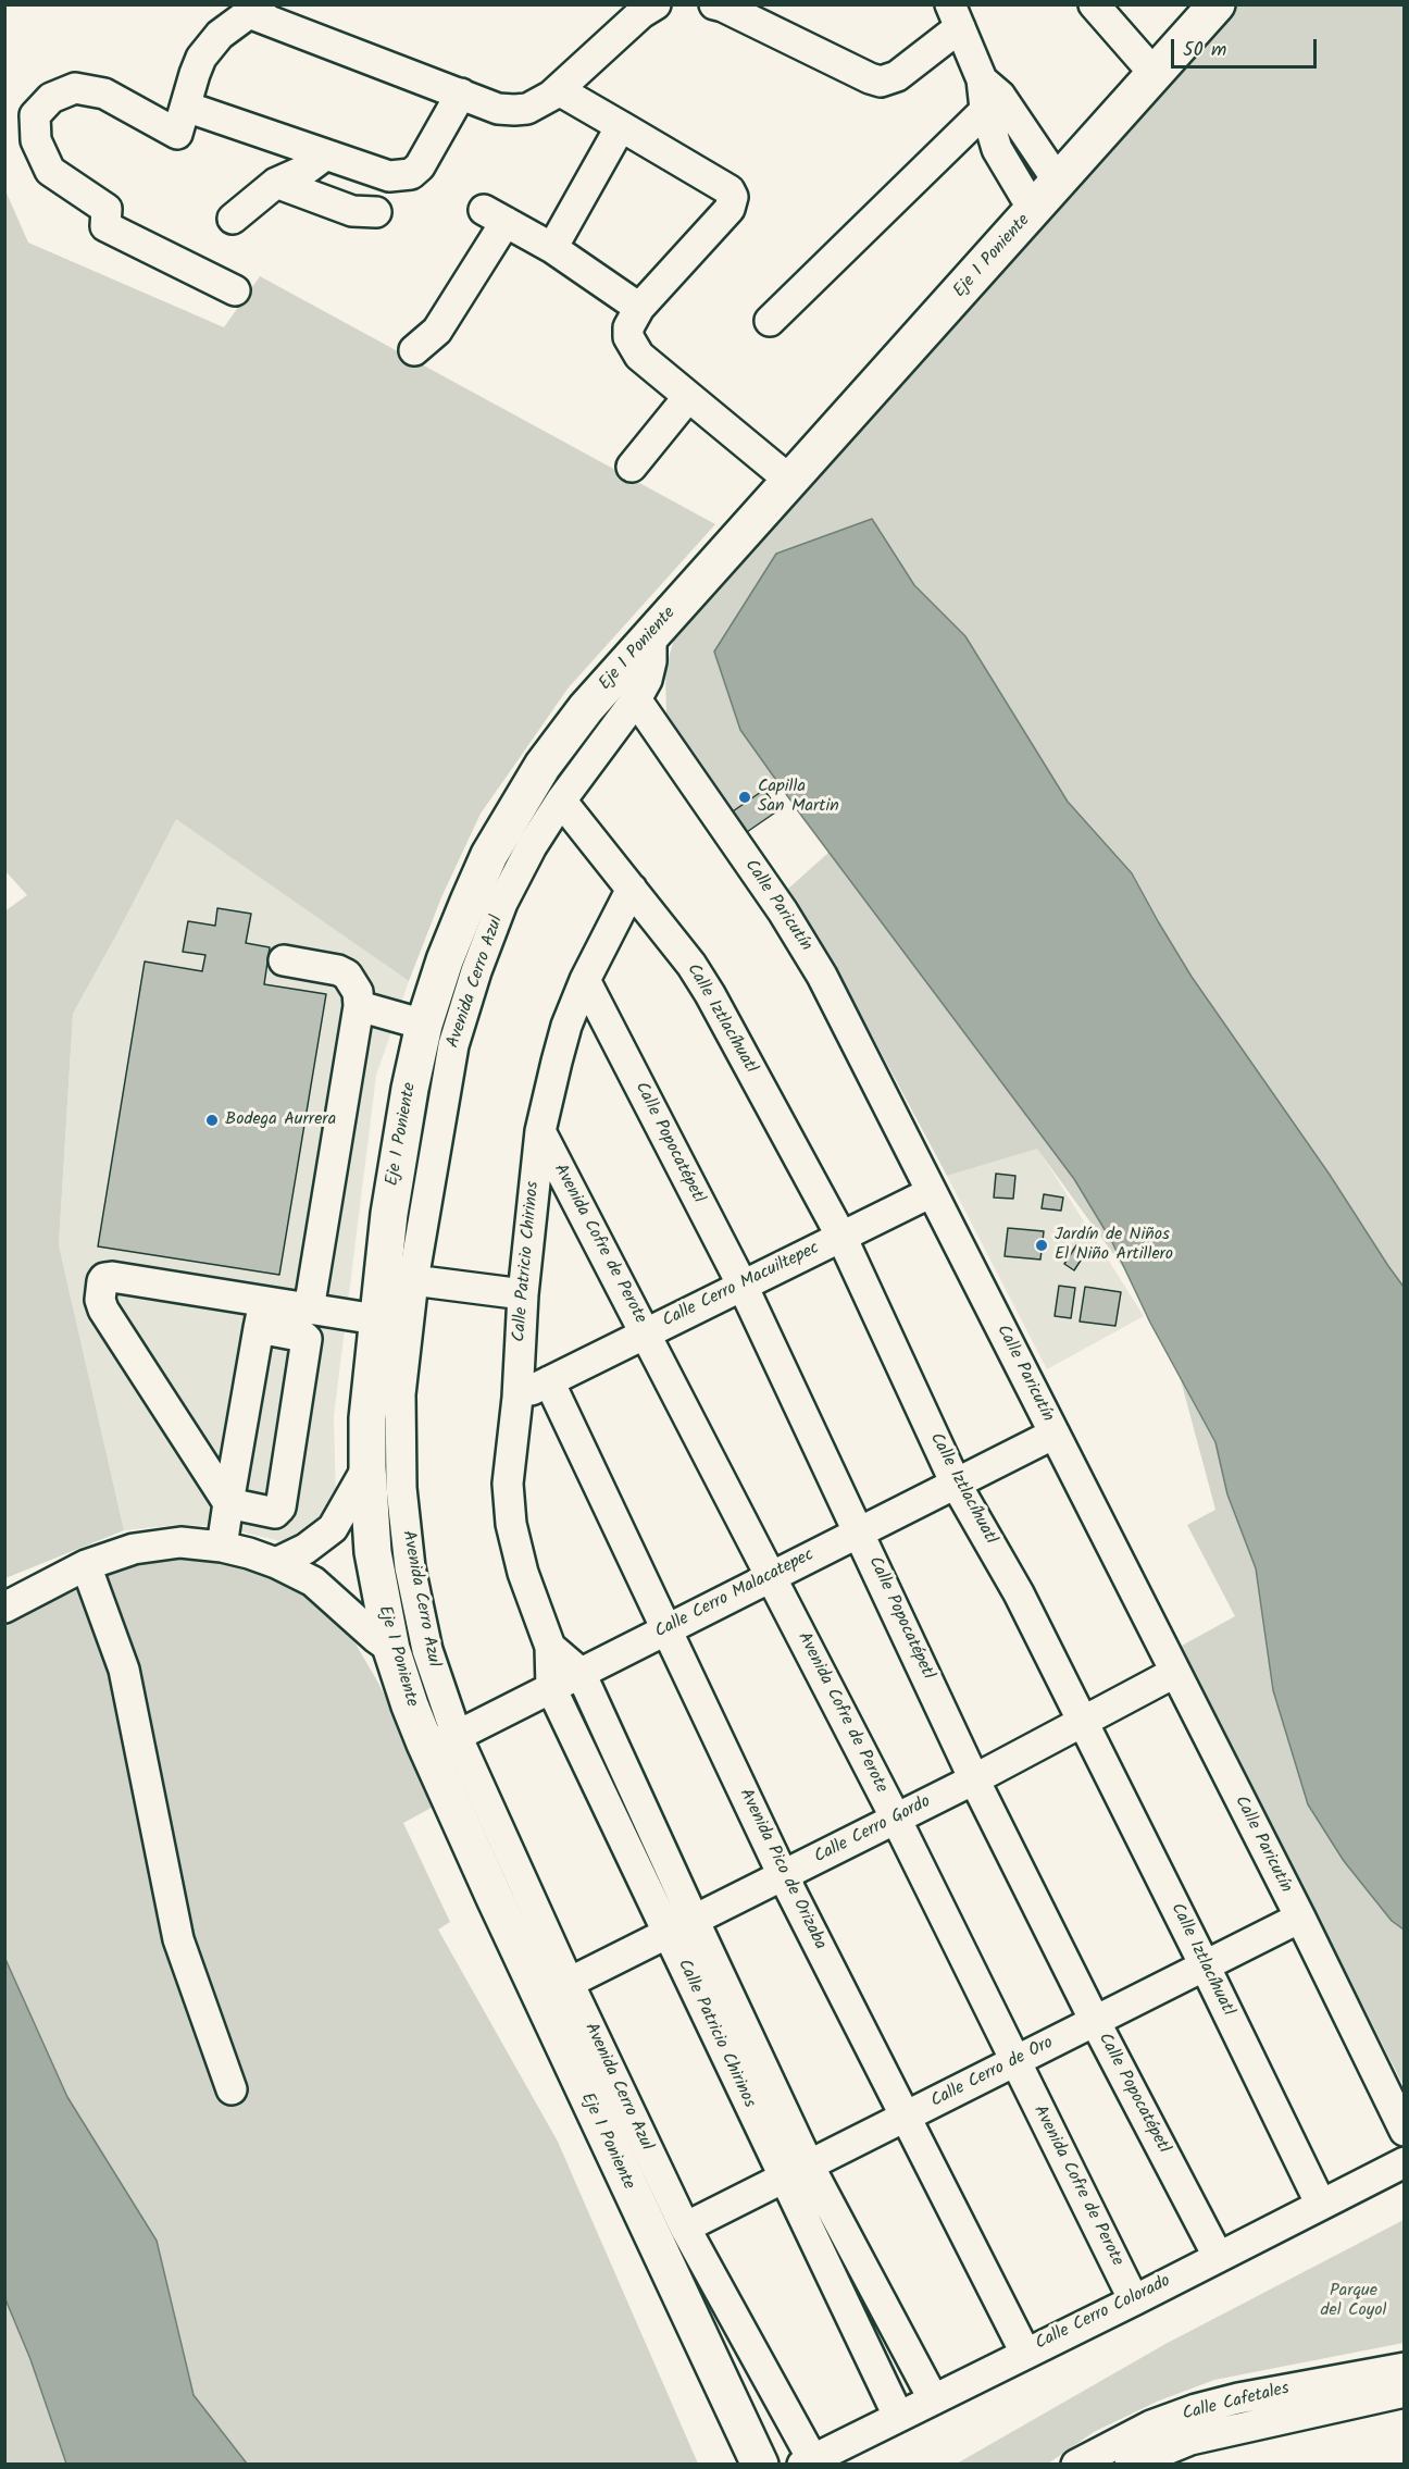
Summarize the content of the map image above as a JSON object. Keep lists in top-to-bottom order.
{
  "streets": {
    "main road": ["Eje 1 Poniente"],
    "street": [
      "Calle Paricutín",
      "Avenida Cerro Azul",
      "Calle Iztlacíhuatl",
      "Calle Popocatépetl",
      "Avenida Cofre de Perote",
      "Calle Patricio Chirinos",
      "Calle Cerro Macuiltepec",
      "Calle Cerro Malacatepec",
      "Calle Cerro Gordo",
      "Avenida Pico de Orizaba",
      "Calle Cerro de Oro",
      "Calle Cerro Colorado",
      "Calle Cafetales"
    ]
  },
  "crossings": [
    ["Eje 1 Poniente", "Avenida Cerro Azul"],
    ["Eje 1 Poniente", "Calle Cerro Malacatepec"],
    ["Calle Paricutín", "Avenida Cerro Azul"],
    ["Calle Paricutín", "Calle Cerro Macuiltepec"],
    ["Calle Paricutín", "Calle Cerro Malacatepec"],
    ["Calle Paricutín", "Calle Cerro Gordo"],
    ["Calle Paricutín", "Calle Cerro de Oro"],
    ["Avenida Cerro Azul", "Calle Iztlacíhuatl"],
    ["Avenida Cerro Azul", "Calle Cerro Malacatepec"],
    ["Avenida Cerro Azul", "Calle Cerro Gordo"],
    ["Avenida Cerro Azul", "Calle Cerro de Oro"],
    ["Avenida Cerro Azul", "Calle Cerro Colorado"],
    ["Calle Iztlacíhuatl", "Calle Patricio Chirinos"],
    ["Calle Iztlacíhuatl", "Calle Cerro Macuiltepec"],
    ["Calle Iztlacíhuatl", "Calle Cerro Malacatepec"],
    ["Calle Iztlacíhuatl", "Calle Cerro Gordo"],
    ["Calle Iztlacíhuatl", "Calle Cerro de Oro"],
    ["Calle Iztlacíhuatl", "Calle Cerro Colorado"],
    ["Calle Popocatépetl", "Calle Patricio Chirinos"],
    ["Calle Popocatépetl", "Calle Cerro Macuiltepec"],
    ["Calle Popocatépetl", "Calle Cerro Malacatepec"],
    ["Calle Popocatépetl", "Calle Cerro Gordo"],
    ["Calle Popocatépetl", "Calle Cerro de Oro"],
    ["Calle Popocatépetl", "Calle Cerro Colorado"],
    ["Avenida Cofre de Perote", "Calle Patricio Chirinos"],
    ["Avenida Cofre de Perote", "Calle Cerro Macuiltepec"],
    ["Avenida Cofre de Perote", "Calle Cerro Malacatepec"],
    ["Avenida Cofre de Perote", "Calle Cerro Gordo"],
    ["Avenida Cofre de Perote", "Calle Cerro de Oro"],
    ["Avenida Cofre de Perote", "Calle Cerro Colorado"],
    ["Calle Patricio Chirinos", "Calle Cerro Macuiltepec"],
    ["Calle Patricio Chirinos", "Calle Cerro Malacatepec"],
    ["Calle Patricio Chirinos", "Calle Cerro Gordo"],
    ["Calle Patricio Chirinos", "Calle Cerro de Oro"],
    ["Calle Patricio Chirinos", "Calle Cerro Colorado"],
    ["Calle Cerro Macuiltepec", "Avenida Pico de Orizaba"],
    ["Calle Cerro Malacatepec", "Avenida Pico de Orizaba"],
    ["Calle Cerro Gordo", "Avenida Pico de Orizaba"],
    ["Avenida Pico de Orizaba", "Calle Cerro de Oro"],
    ["Avenida Pico de Orizaba", "Calle Cerro Colorado"]
  ],
  "parks": ["Parque del Coyol"],
  "places": ["Capilla San Martin", "Bodega Aurrera", "Jardín de Niños El Niño Artillero"],
  "scale_bar": "50 m"
}
